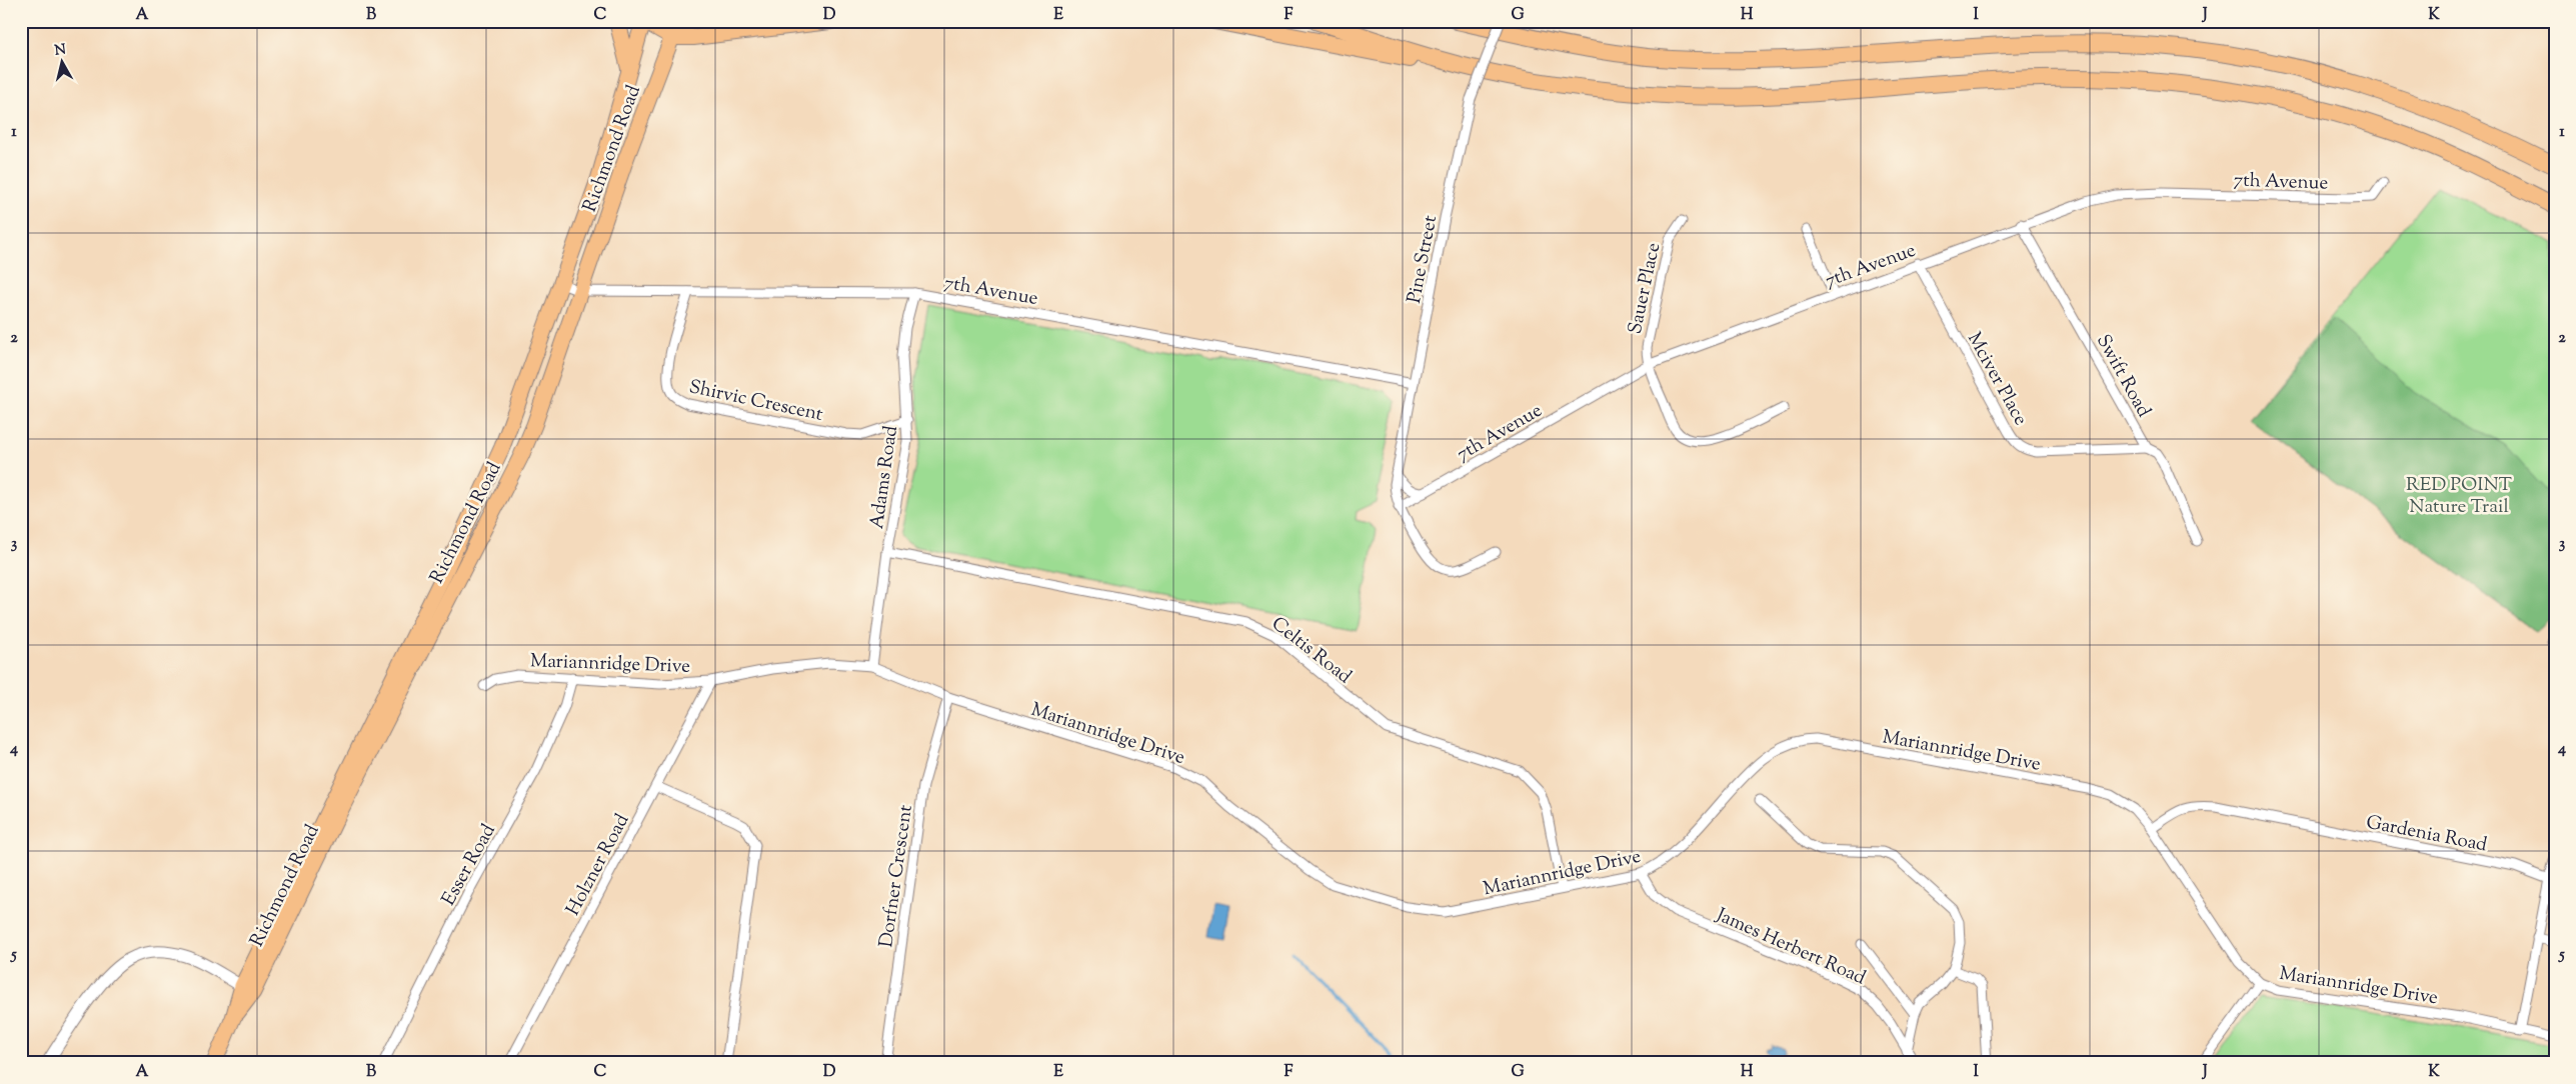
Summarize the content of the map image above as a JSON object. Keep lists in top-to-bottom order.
{
  "streets": {
    "highway": ["Richmond Road"],
    "street": [
      "7th Avenue",
      "Pine Street",
      "Sauer Place",
      "Swift Road",
      "Mciver Place",
      "Shirvic Crescent",
      "Adams Road",
      "Celtis Road",
      "Mariannridge Drive",
      "Gardenia Road",
      "Esser Road",
      "Holzner Road",
      "Dorfner Crescent",
      "James Herbert Road"
    ]
  },
  "crossings": [
    ["Richmond Road", "7th Avenue"],
    ["7th Avenue", "Pine Street"],
    ["7th Avenue", "Sauer Place"],
    ["7th Avenue", "Swift Road"],
    ["7th Avenue", "Mciver Place"],
    ["7th Avenue", "Shirvic Crescent"],
    ["7th Avenue", "Adams Road"],
    ["Swift Road", "Mciver Place"],
    ["Shirvic Crescent", "Adams Road"],
    ["Adams Road", "Celtis Road"],
    ["Adams Road", "Mariannridge Drive"],
    ["Celtis Road", "Mariannridge Drive"],
    ["Mariannridge Drive", "Gardenia Road"],
    ["Mariannridge Drive", "Esser Road"],
    ["Mariannridge Drive", "Holzner Road"],
    ["Mariannridge Drive", "Dorfner Crescent"],
    ["Mariannridge Drive", "James Herbert Road"]
  ],
  "parks": ["RED POINT Nature Trail"],
  "north": "top",
  "grid": {
    "columns": [
      "A",
      "B",
      "C",
      "D",
      "E",
      "F",
      "G",
      "H",
      "I",
      "J",
      "K"
    ],
    "rows": [
      "1",
      "2",
      "3",
      "4",
      "5"
    ]
  }
}
